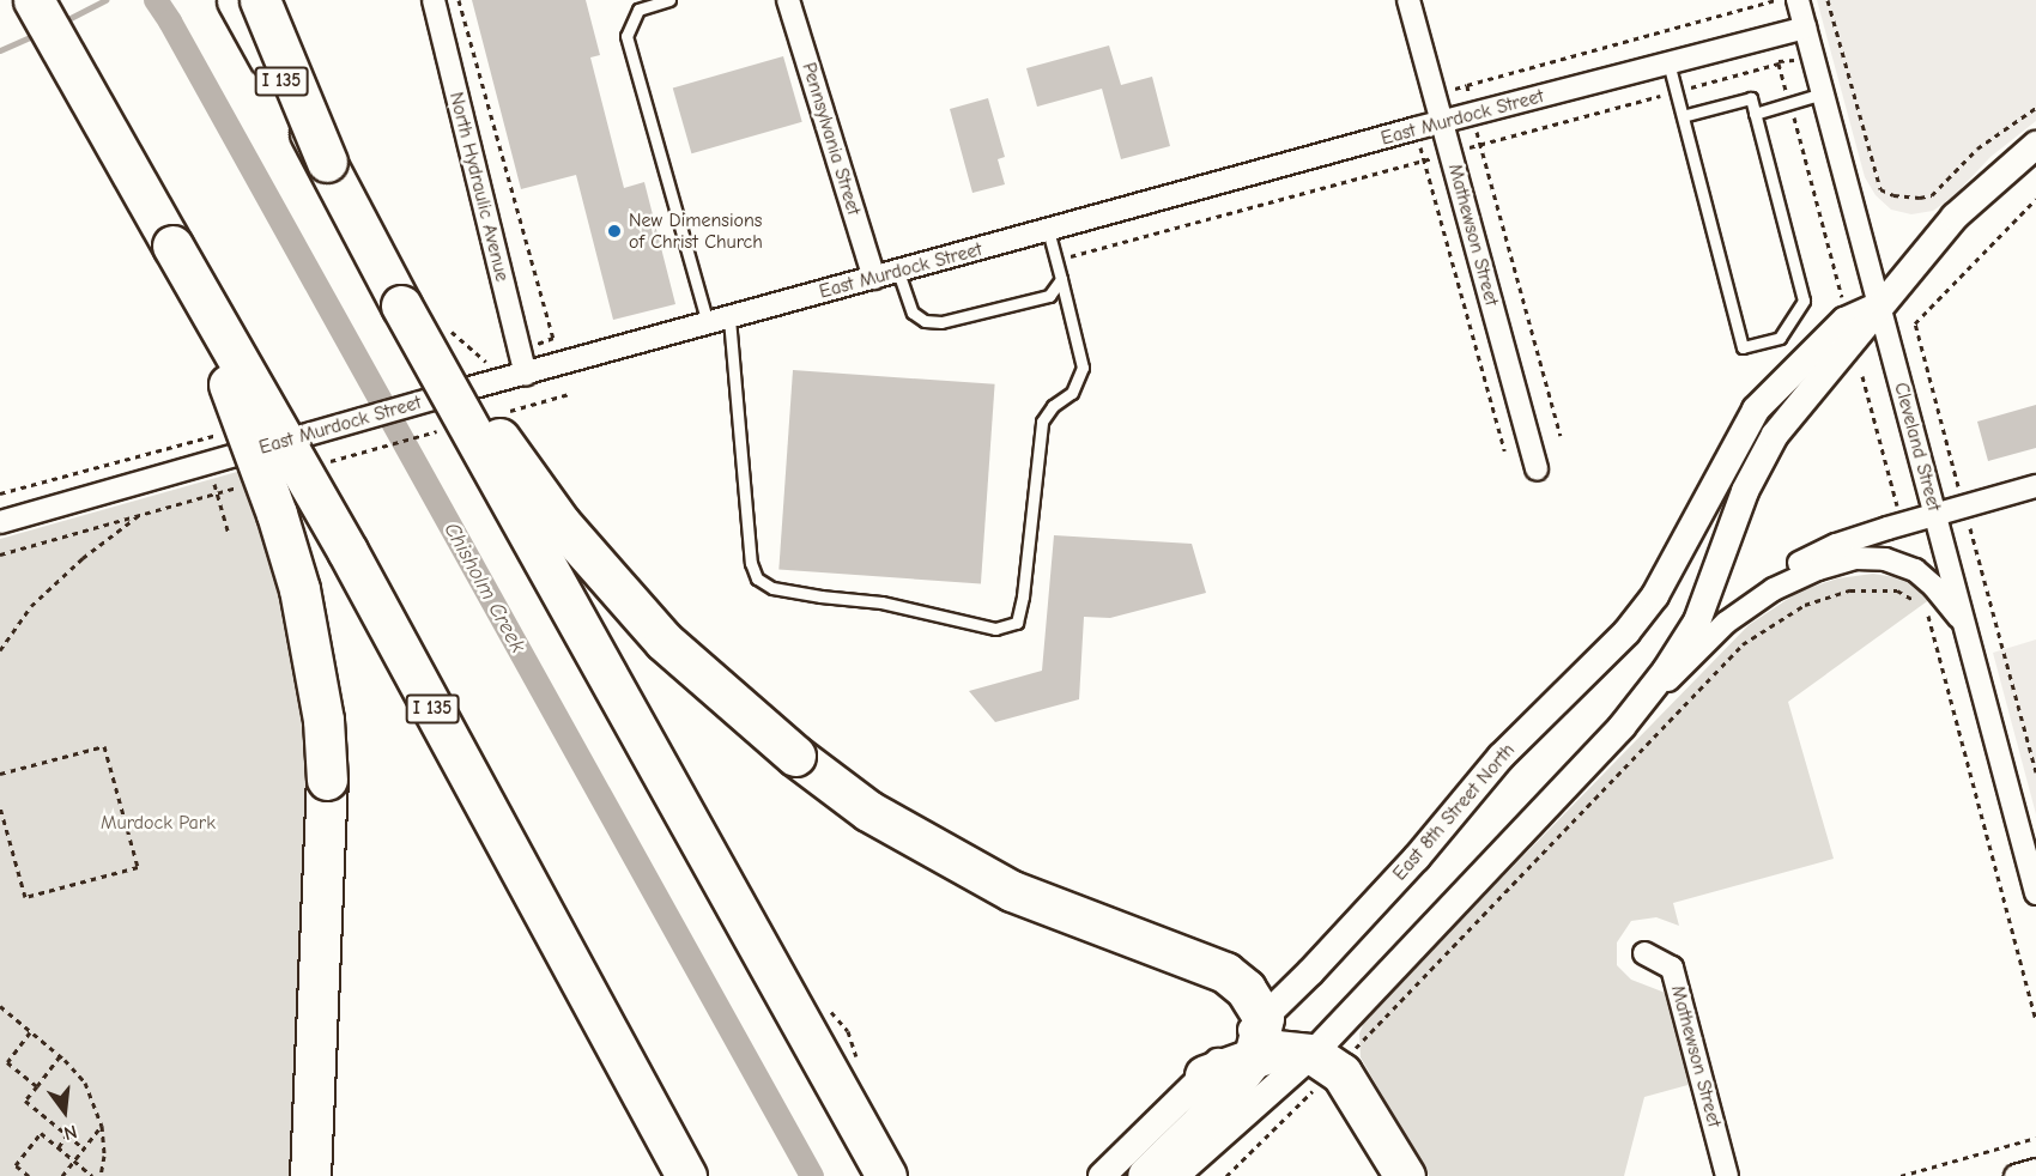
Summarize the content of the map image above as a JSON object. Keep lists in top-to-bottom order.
{
  "streets": {
    "highway": ["I 135"],
    "street": [
      "East Murdock Street",
      "Pennsylvania Street",
      "North Hydraulic Avenue",
      "Mathewson Street",
      "Cleveland Street",
      "East 8th Street North"
    ]
  },
  "crossings": [
    ["East Murdock Street", "Pennsylvania Street"],
    ["East Murdock Street", "North Hydraulic Avenue"],
    ["East Murdock Street", "Mathewson Street"],
    ["East Murdock Street", "Cleveland Street"],
    ["Cleveland Street", "East 8th Street North"]
  ],
  "water": ["Chisholm Creek"],
  "parks": ["Murdock Park"],
  "places": ["New Dimensions of Christ Church"],
  "north": "bottom"
}
